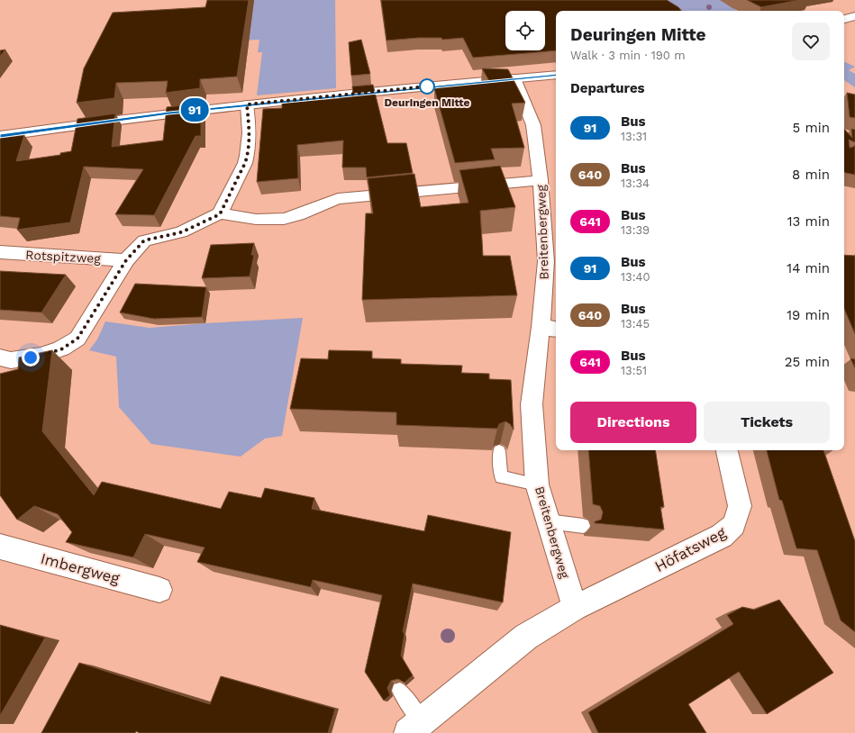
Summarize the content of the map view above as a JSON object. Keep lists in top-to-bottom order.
{
  "streets": {
    "street": [
      "Breitenbergweg",
      "Rotspitzweg",
      "Höfatsweg",
      "Imbergweg"
    ]
  },
  "crossings": [
    ["Breitenbergweg", "Höfatsweg"]
  ],
  "places": ["Deuringen Mitte"],
  "lines": ["bus line 91"],
  "page": {
    "on_map": "91",
    "heading": [
      ["Deuringen Mitte", "Walk · 3 min · 190 m"],
      "Departures"
    ],
    "list": [
      {
        "mark": "91",
        "name": "Bus",
        "note": "13:31",
        "value": "5 min"
      },
      {
        "mark": "640",
        "name": "Bus",
        "note": "13:34",
        "value": "8 min"
      },
      {
        "mark": "641",
        "name": "Bus",
        "note": "13:39",
        "value": "13 min"
      },
      {
        "mark": "91",
        "name": "Bus",
        "note": "13:40",
        "value": "14 min"
      },
      {
        "mark": "640",
        "name": "Bus",
        "note": "13:45",
        "value": "19 min"
      },
      {
        "mark": "641",
        "name": "Bus",
        "note": "13:51",
        "value": "25 min"
      }
    ],
    "buttons": ["Directions", "Tickets"]
  }
}
